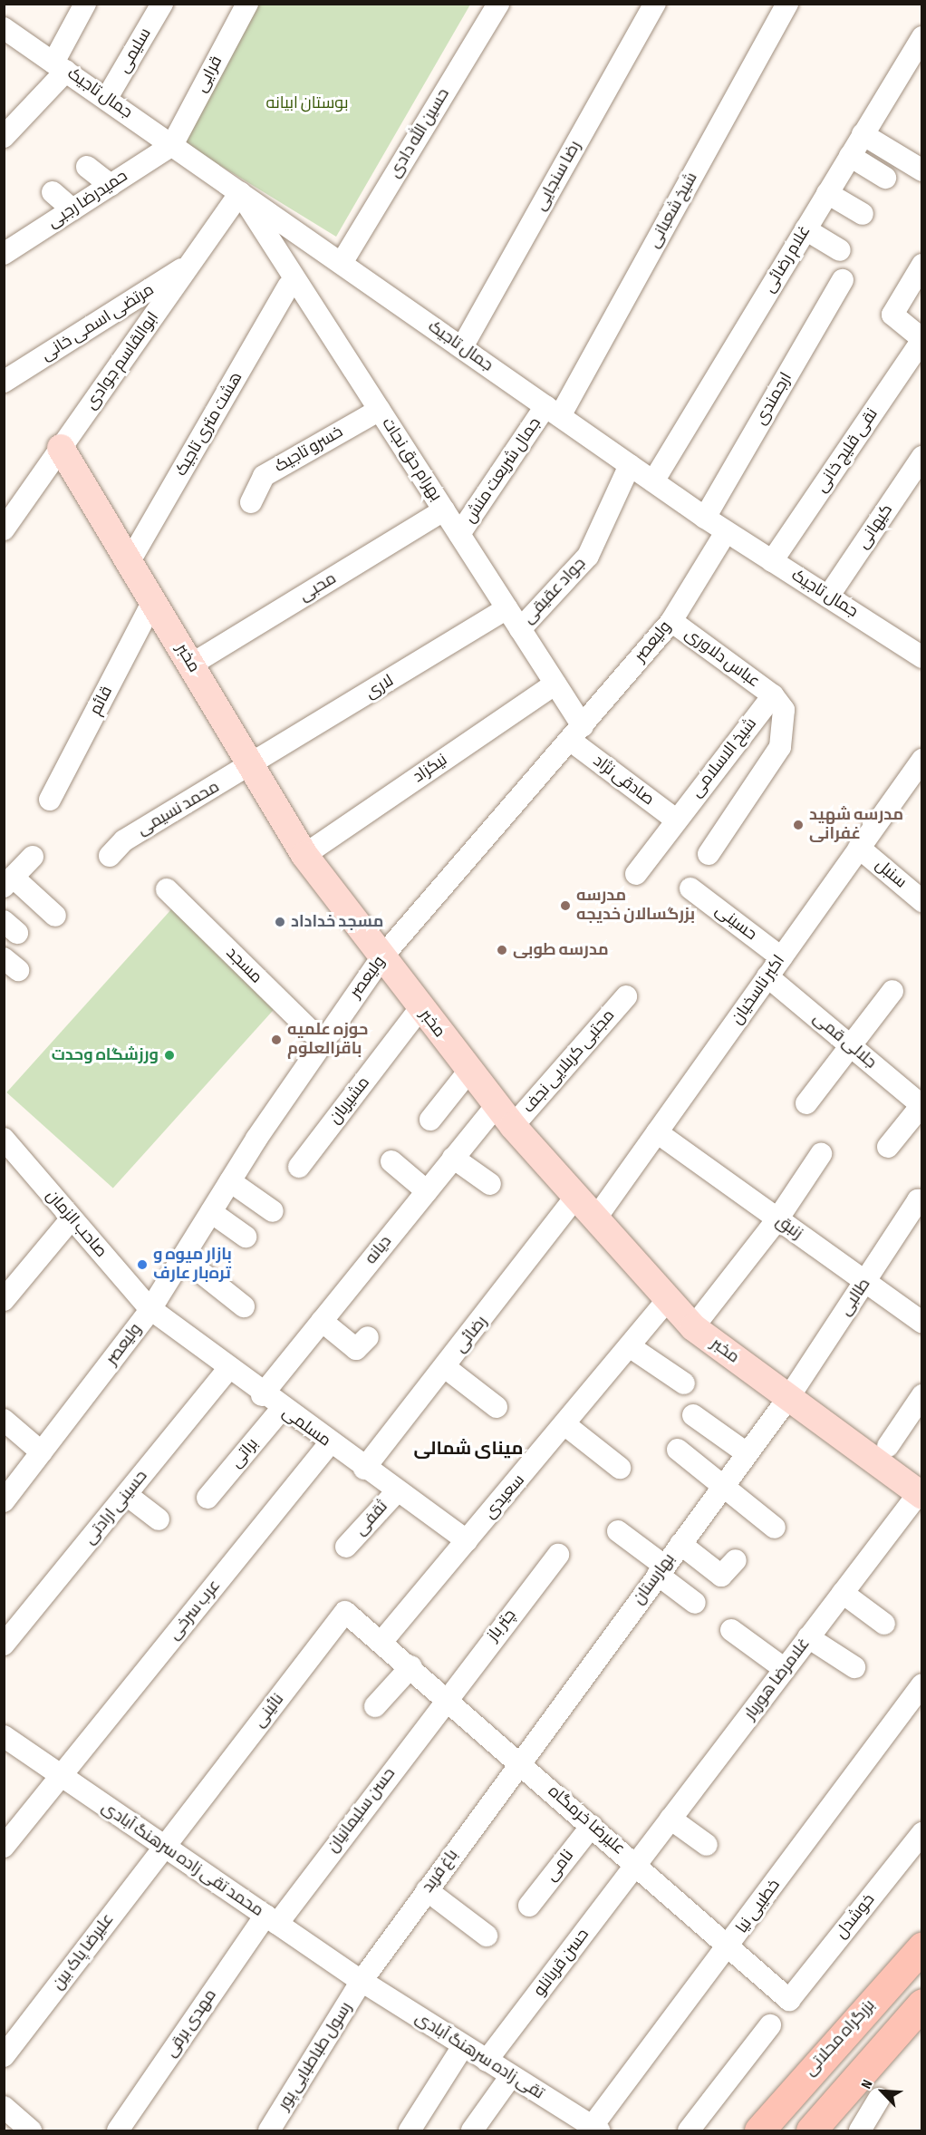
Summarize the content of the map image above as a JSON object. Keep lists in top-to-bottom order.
{
  "streets": {
    "highway": ["بزرگراه محلاتی"],
    "main road": ["مخبر"],
    "street": [
      "سلیمی",
      "قرایی",
      "جمال تاجیک",
      "حسین الله دادی",
      "رضا سنجایی",
      "حمیدرضا رجبی",
      "شیخ شعبانی",
      "غلام رضائی",
      "مرتضی اسمی خانی",
      "ابوالقاسم جوادی",
      "ارجمندی",
      "هشت متری تاجیک",
      "خسرو تاجیک",
      "نقی قلیچ خانی",
      "بهرام حق نجات",
      "جمال شریعت منش",
      "کیهانی",
      "محبی",
      "جواد عقیقی",
      "ولیعصر",
      "عباس دلاوری",
      "لاری",
      "قائم",
      "شیخ الاسلامی",
      "نیکزاد",
      "صادقی نژاد",
      "محمد نسیمی",
      "سنبل",
      "حسینی",
      "مسجد",
      "اکبر ناسخیان",
      "جلالی قمی",
      "مجتبی کربلایی نجف",
      "مشیریان",
      "صاحب الزمان",
      "زنبق",
      "دیانه",
      "طالبی",
      "رضائی",
      "مسلمی",
      "براتی",
      "سعیدی",
      "حسینی ارادتی",
      "ثقفی",
      "بهارستان",
      "عرب سرخی",
      "چتر باز",
      "غلامرضا هوریار",
      "نائینی",
      "حسن سلیمانیان",
      "علیرضا خرمگاه",
      "محمد تقی زاده سرهنگ آبادی",
      "نامی",
      "باغ فرید",
      "خطیبی نیا",
      "خوشدل",
      "علیرضا پاک بین",
      "حسن قربانلو",
      "مهدی برقی",
      "رسول طباطبایی پور",
      "تقی زاده سرهنگ آبادی"
    ]
  },
  "crossings": [
    ["سلیمی", "جمال تاجیک"],
    ["قرایی", "جمال تاجیک"],
    ["قرایی", "حمیدرضا رجبی"],
    ["جمال تاجیک", "حسین الله دادی"],
    ["جمال تاجیک", "رضا سنجایی"],
    ["جمال تاجیک", "حمیدرضا رجبی"],
    ["جمال تاجیک", "شیخ شعبانی"],
    ["جمال تاجیک", "غلام رضائی"],
    ["جمال تاجیک", "ابوالقاسم جوادی"],
    ["جمال تاجیک", "ارجمندی"],
    ["جمال تاجیک", "نقی قلیچ خانی"],
    ["جمال تاجیک", "بهرام حق نجات"],
    ["جمال تاجیک", "جمال شریعت منش"],
    ["جمال تاجیک", "کیهانی"],
    ["جمال تاجیک", "جواد عقیقی"],
    ["جمال تاجیک", "ولیعصر"],
    ["شیخ شعبانی", "جمال شریعت منش"],
    ["مرتضی اسمی خانی", "ابوالقاسم جوادی"],
    ["ابوالقاسم جوادی", "بهرام حق نجات"],
    ["ابوالقاسم جوادی", "مخبر"],
    ["هشت متری تاجیک", "مخبر"],
    ["خسرو تاجیک", "بهرام حق نجات"],
    ["بهرام حق نجات", "جمال شریعت منش"],
    ["بهرام حق نجات", "محبی"],
    ["بهرام حق نجات", "جواد عقیقی"],
    ["بهرام حق نجات", "ولیعصر"],
    ["بهرام حق نجات", "لاری"],
    ["بهرام حق نجات", "نیکزاد"],
    ["بهرام حق نجات", "صادقی نژاد"],
    ["محبی", "مخبر"],
    ["ولیعصر", "مخبر"],
    ["ولیعصر", "عباس دلاوری"],
    ["ولیعصر", "صادقی نژاد"],
    ["ولیعصر", "مسجد"],
    ["ولیعصر", "صاحب الزمان"],
    ["ولیعصر", "مسلمی"],
    ["مخبر", "لاری"],
    ["مخبر", "قائم"],
    ["مخبر", "نیکزاد"],
    ["مخبر", "محمد نسیمی"],
    ["مخبر", "اکبر ناسخیان"],
    ["مخبر", "مجتبی کربلایی نجف"],
    ["مخبر", "مشیریان"],
    ["مخبر", "دیانه"],
    ["مخبر", "طالبی"],
    ["مخبر", "رضائی"],
    ["مخبر", "سعیدی"],
    ["مخبر", "بهارستان"],
    ["مخبر", "غلامرضا هوریار"],
    ["عباس دلاوری", "شیخ الاسلامی"],
    ["لاری", "محمد نسیمی"],
    ["شیخ الاسلامی", "صادقی نژاد"],
    ["سنبل", "اکبر ناسخیان"],
    ["حسینی", "اکبر ناسخیان"],
    ["اکبر ناسخیان", "جلالی قمی"],
    ["اکبر ناسخیان", "زنبق"],
    ["صاحب الزمان", "مسلمی"],
    ["زنبق", "طالبی"],
    ["دیانه", "مسلمی"],
    ["طالبی", "بهارستان"],
    ["رضائی", "مسلمی"],
    ["مسلمی", "براتی"],
    ["مسلمی", "سعیدی"],
    ["مسلمی", "حسینی ارادتی"],
    ["مسلمی", "ثقفی"],
    ["مسلمی", "عرب سرخی"],
    ["سعیدی", "نائینی"],
    ["سعیدی", "علیرضا خرمگاه"],
    ["بهارستان", "علیرضا خرمگاه"],
    ["بهارستان", "باغ فرید"],
    ["عرب سرخی", "محمد تقی زاده سرهنگ آبادی"],
    ["چتر باز", "حسن سلیمانیان"],
    ["چتر باز", "علیرضا خرمگاه"],
    ["غلامرضا هوریار", "علیرضا خرمگاه"],
    ["غلامرضا هوریار", "حسن قربانلو"],
    ["نائینی", "علیرضا خرمگاه"],
    ["نائینی", "محمد تقی زاده سرهنگ آبادی"],
    ["نائینی", "علیرضا پاک بین"],
    ["حسن سلیمانیان", "علیرضا خرمگاه"],
    ["حسن سلیمانیان", "محمد تقی زاده سرهنگ آبادی"],
    ["حسن سلیمانیان", "مهدی برقی"],
    ["علیرضا خرمگاه", "نامی"],
    ["علیرضا خرمگاه", "باغ فرید"],
    ["علیرضا خرمگاه", "خطیبی نیا"],
    ["علیرضا خرمگاه", "خوشدل"],
    ["علیرضا خرمگاه", "حسن قربانلو"],
    ["محمد تقی زاده سرهنگ آبادی", "باغ فرید"],
    ["محمد تقی زاده سرهنگ آبادی", "علیرضا پاک بین"],
    ["محمد تقی زاده سرهنگ آبادی", "مهدی برقی"],
    ["محمد تقی زاده سرهنگ آبادی", "رسول طباطبایی پور"],
    ["محمد تقی زاده سرهنگ آبادی", "تقی زاده سرهنگ آبادی"],
    ["باغ فرید", "رسول طباطبایی پور"],
    ["باغ فرید", "تقی زاده سرهنگ آبادی"],
    ["خطیبی نیا", "تقی زاده سرهنگ آبادی"],
    ["حسن قربانلو", "تقی زاده سرهنگ آبادی"],
    ["رسول طباطبایی پور", "تقی زاده سرهنگ آبادی"]
  ],
  "districts": ["مینای شمالی"],
  "parks": ["بوستان ابیانه"],
  "places": [
    "مدرسه شهید غفرانی",
    "مدرسه بزرگسالان خدیجه",
    "مسجد خداداد",
    "مدرسه طوبی",
    "حوزه علمیه باقرالعلوم",
    "ورزشگاه وحدت",
    "بازار میوه و تره‌بار عارف"
  ],
  "north": "top left"
}
